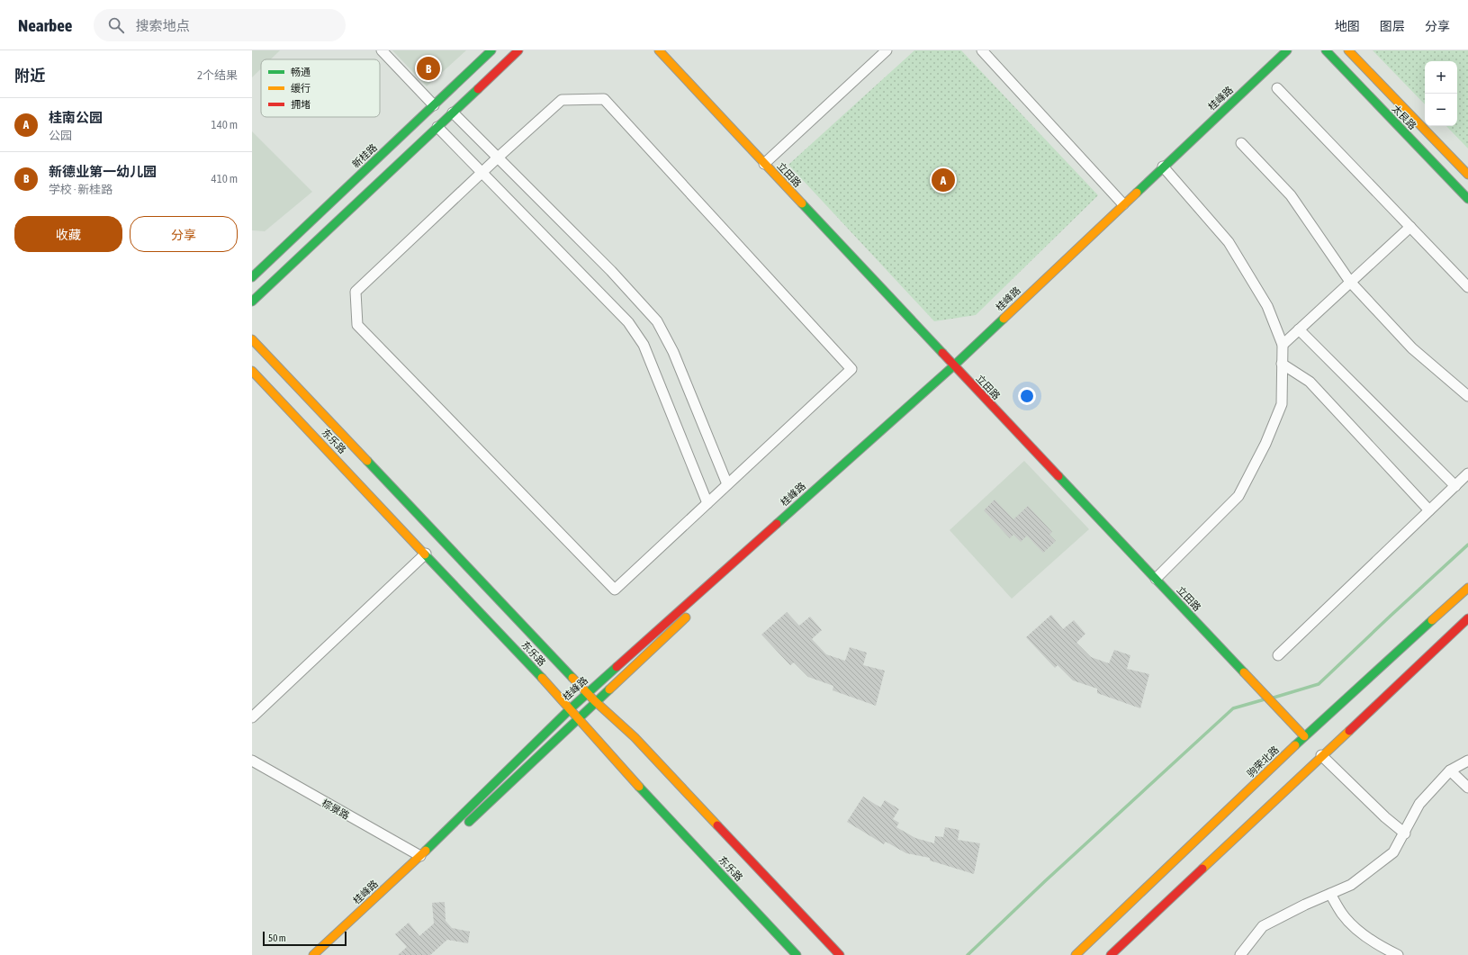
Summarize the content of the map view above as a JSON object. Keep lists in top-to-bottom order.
{
  "streets": {
    "street": [
      "桂峰路",
      "太艮路",
      "新桂路",
      "立田路",
      "东乐路",
      "驹荣北路",
      "棕景路"
    ]
  },
  "crossings": [
    ["桂峰路", "立田路"],
    ["桂峰路", "东乐路"],
    ["桂峰路", "棕景路"],
    ["立田路", "驹荣北路"]
  ],
  "legend": ["畅通", "缓行", "拥堵"],
  "scale_bar": "50 m",
  "page": {
    "header": "Nearbee",
    "search": "搜索地点",
    "nav": ["地图", "图层", "分享"],
    "heading": ["附近", "2个结果"],
    "pins": ["B", "A"],
    "map_buttons": ["+", "−"],
    "list": [
      {
        "mark": "A",
        "name": "桂南公园",
        "note": "公园",
        "value": "140 m"
      },
      {
        "mark": "B",
        "name": "新德业第一幼儿园",
        "note": "学校 · 新桂路",
        "value": "410 m"
      }
    ],
    "buttons": ["收藏", "分享"],
    "scale": "50 m"
  }
}
